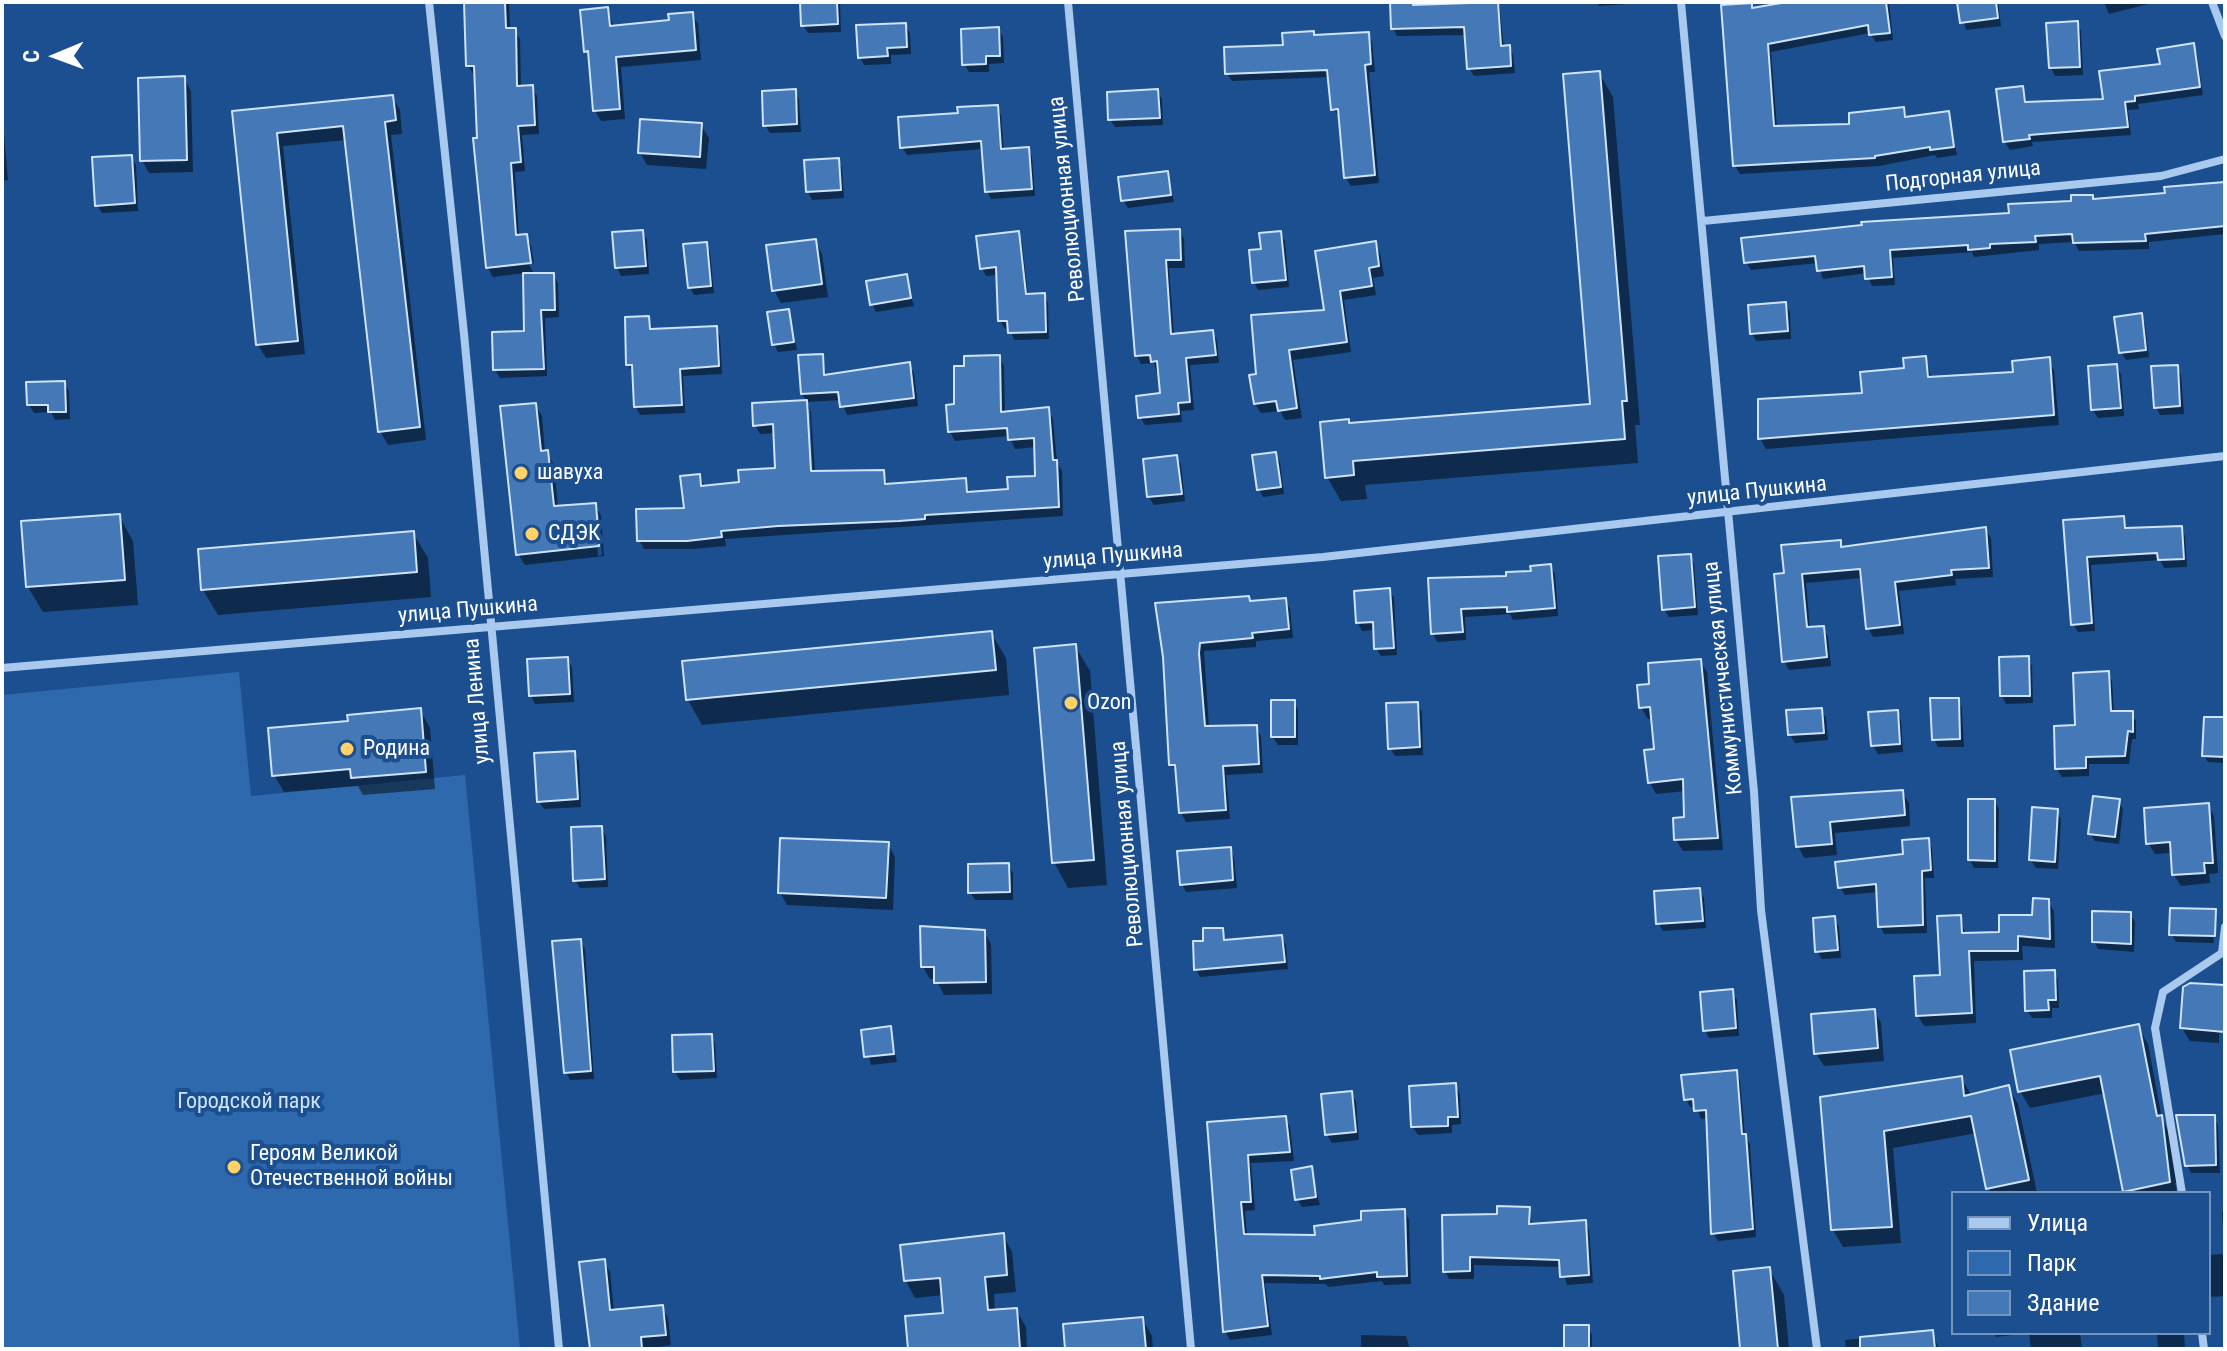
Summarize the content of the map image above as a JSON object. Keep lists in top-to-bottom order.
{
  "streets": {
    "street": [
      "Подгорная улица",
      "Революционная улица",
      "улица Пушкина",
      "Коммунистическая улица",
      "улица Ленина"
    ]
  },
  "crossings": [
    ["Подгорная улица", "Коммунистическая улица"],
    ["Революционная улица", "улица Пушкина"],
    ["улица Пушкина", "Коммунистическая улица"],
    ["улица Пушкина", "улица Ленина"]
  ],
  "parks": ["Городской парк"],
  "places": [
    "шавуха",
    "СДЭК",
    "Ozon",
    "Родина",
    "Героям Великой Отечественной войны"
  ],
  "legend": ["Улица", "Парк", "Здание"],
  "north": "left"
}
